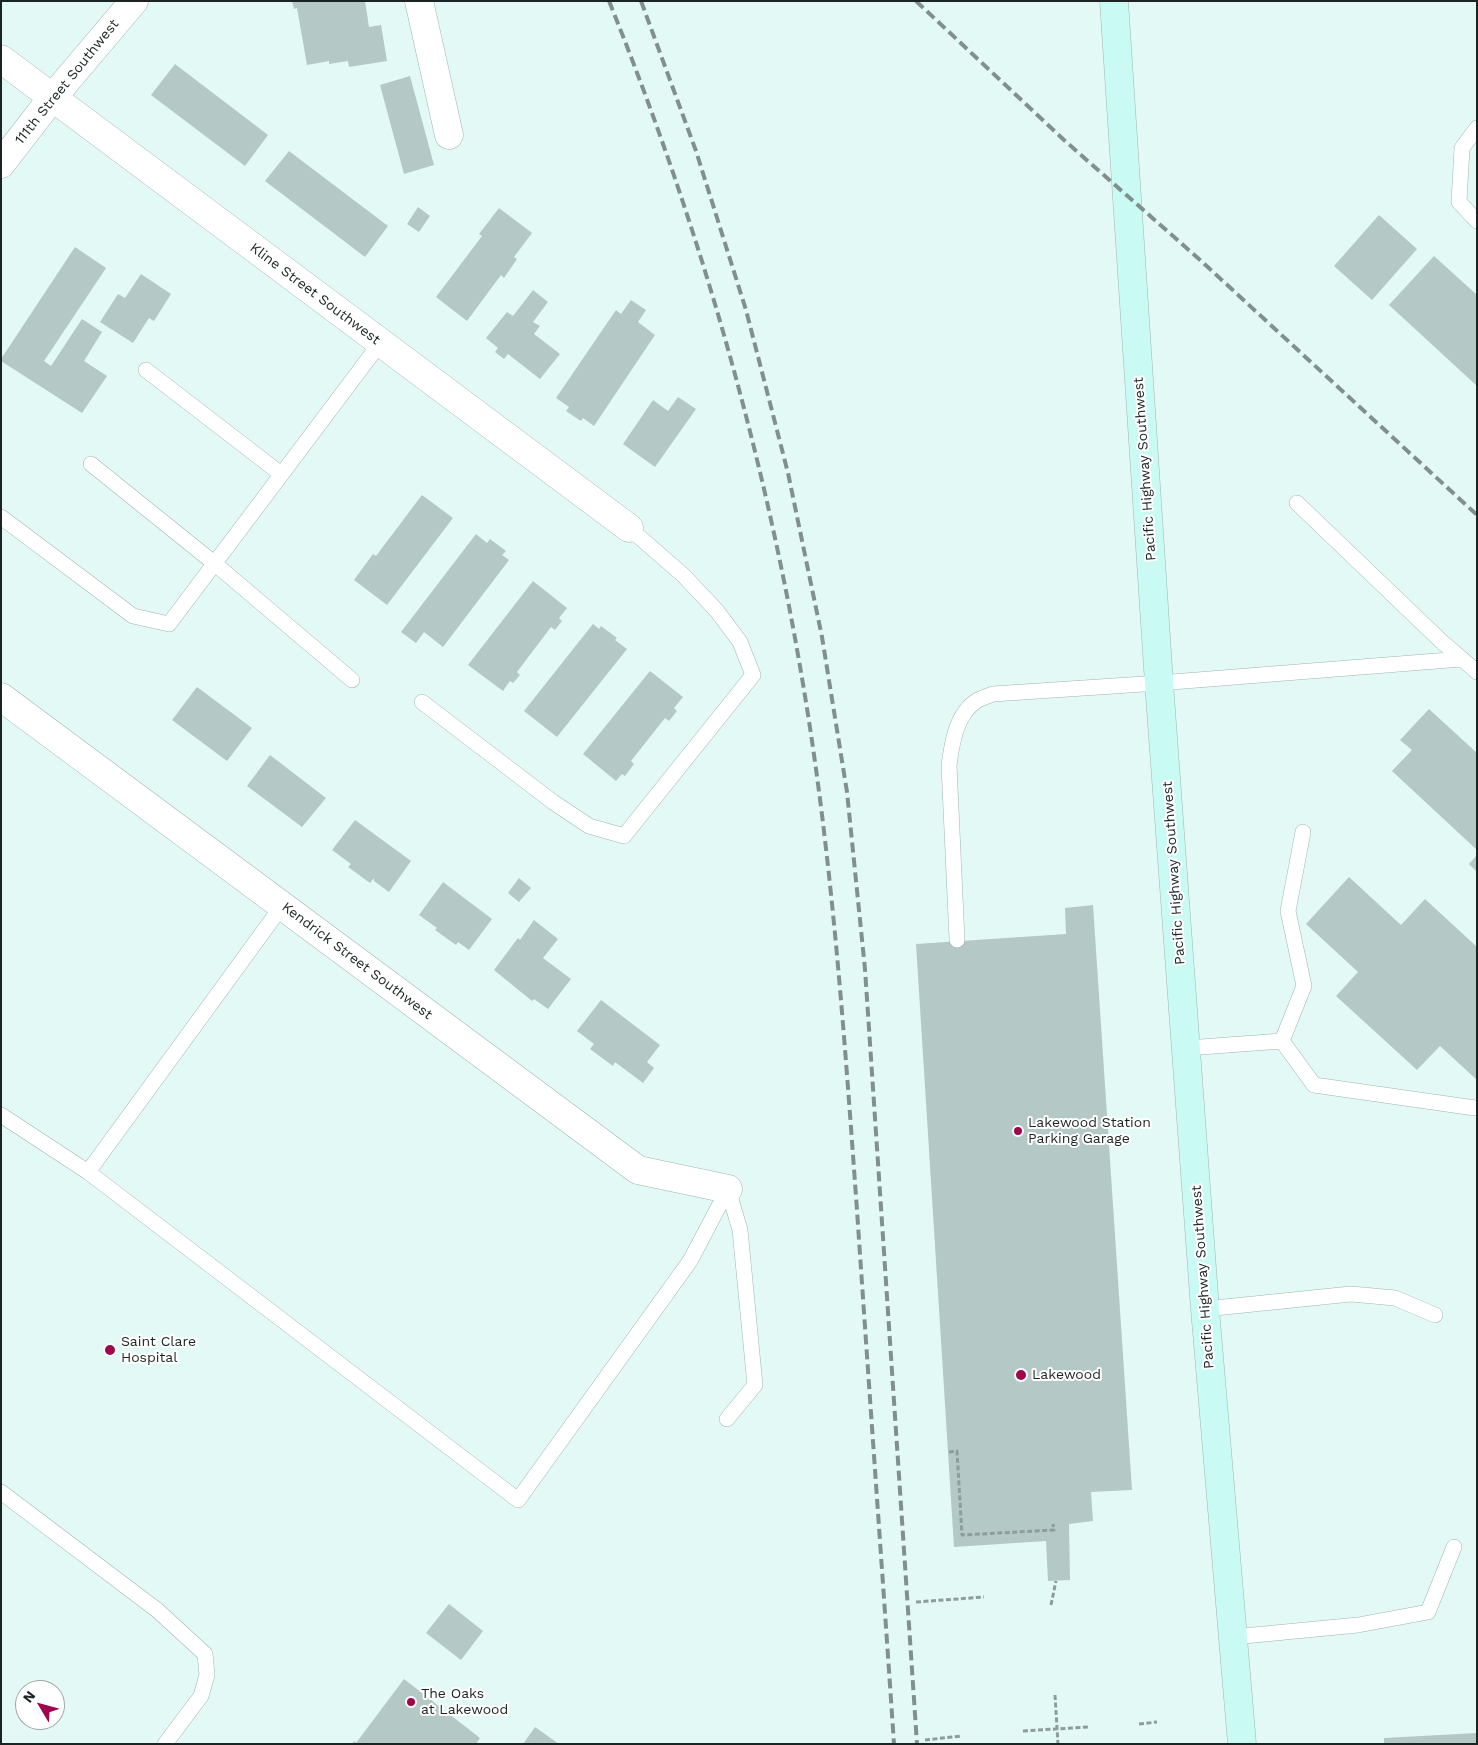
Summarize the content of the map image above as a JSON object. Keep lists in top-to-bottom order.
{
  "streets": {
    "main road": ["Pacific Highway Southwest"],
    "street": ["111th Street Southwest", "Kline Street Southwest", "Kendrick Street Southwest"]
  },
  "crossings": [
    ["111th Street Southwest", "Kline Street Southwest"]
  ],
  "places": [
    "Lakewood Station Parking Garage",
    "Saint Clare Hospital",
    "Lakewood",
    "The Oaks at Lakewood"
  ],
  "north": "top left"
}
